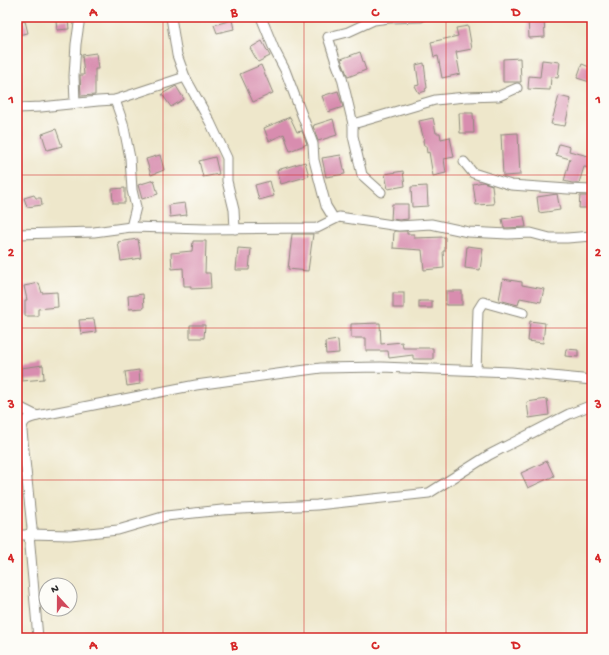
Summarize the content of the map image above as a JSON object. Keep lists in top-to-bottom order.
{
  "north": "top",
  "grid": {
    "columns": [
      "A",
      "B",
      "C",
      "D"
    ],
    "rows": [
      "1",
      "2",
      "3",
      "4"
    ]
  }
}
